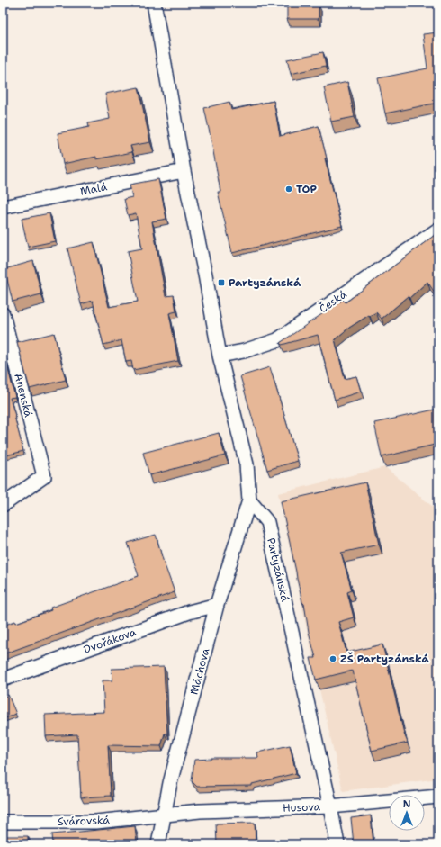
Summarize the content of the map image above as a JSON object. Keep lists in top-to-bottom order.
{
  "streets": {
    "street": [
      "Malá",
      "Česká",
      "Anenská",
      "Partyzánská",
      "Dvořákova",
      "Máchova",
      "Husova",
      "Svárovská"
    ]
  },
  "crossings": [
    ["Partyzánská", "Máchova"],
    ["Partyzánská", "Husova"],
    ["Dvořákova", "Máchova"],
    ["Máchova", "Husova"],
    ["Máchova", "Svárovská"],
    ["Husova", "Svárovská"]
  ],
  "places": {
    "other": ["TOP", "ZŠ Partyzánská"],
    "transit": ["Partyzánská"]
  },
  "north": "top"
}
